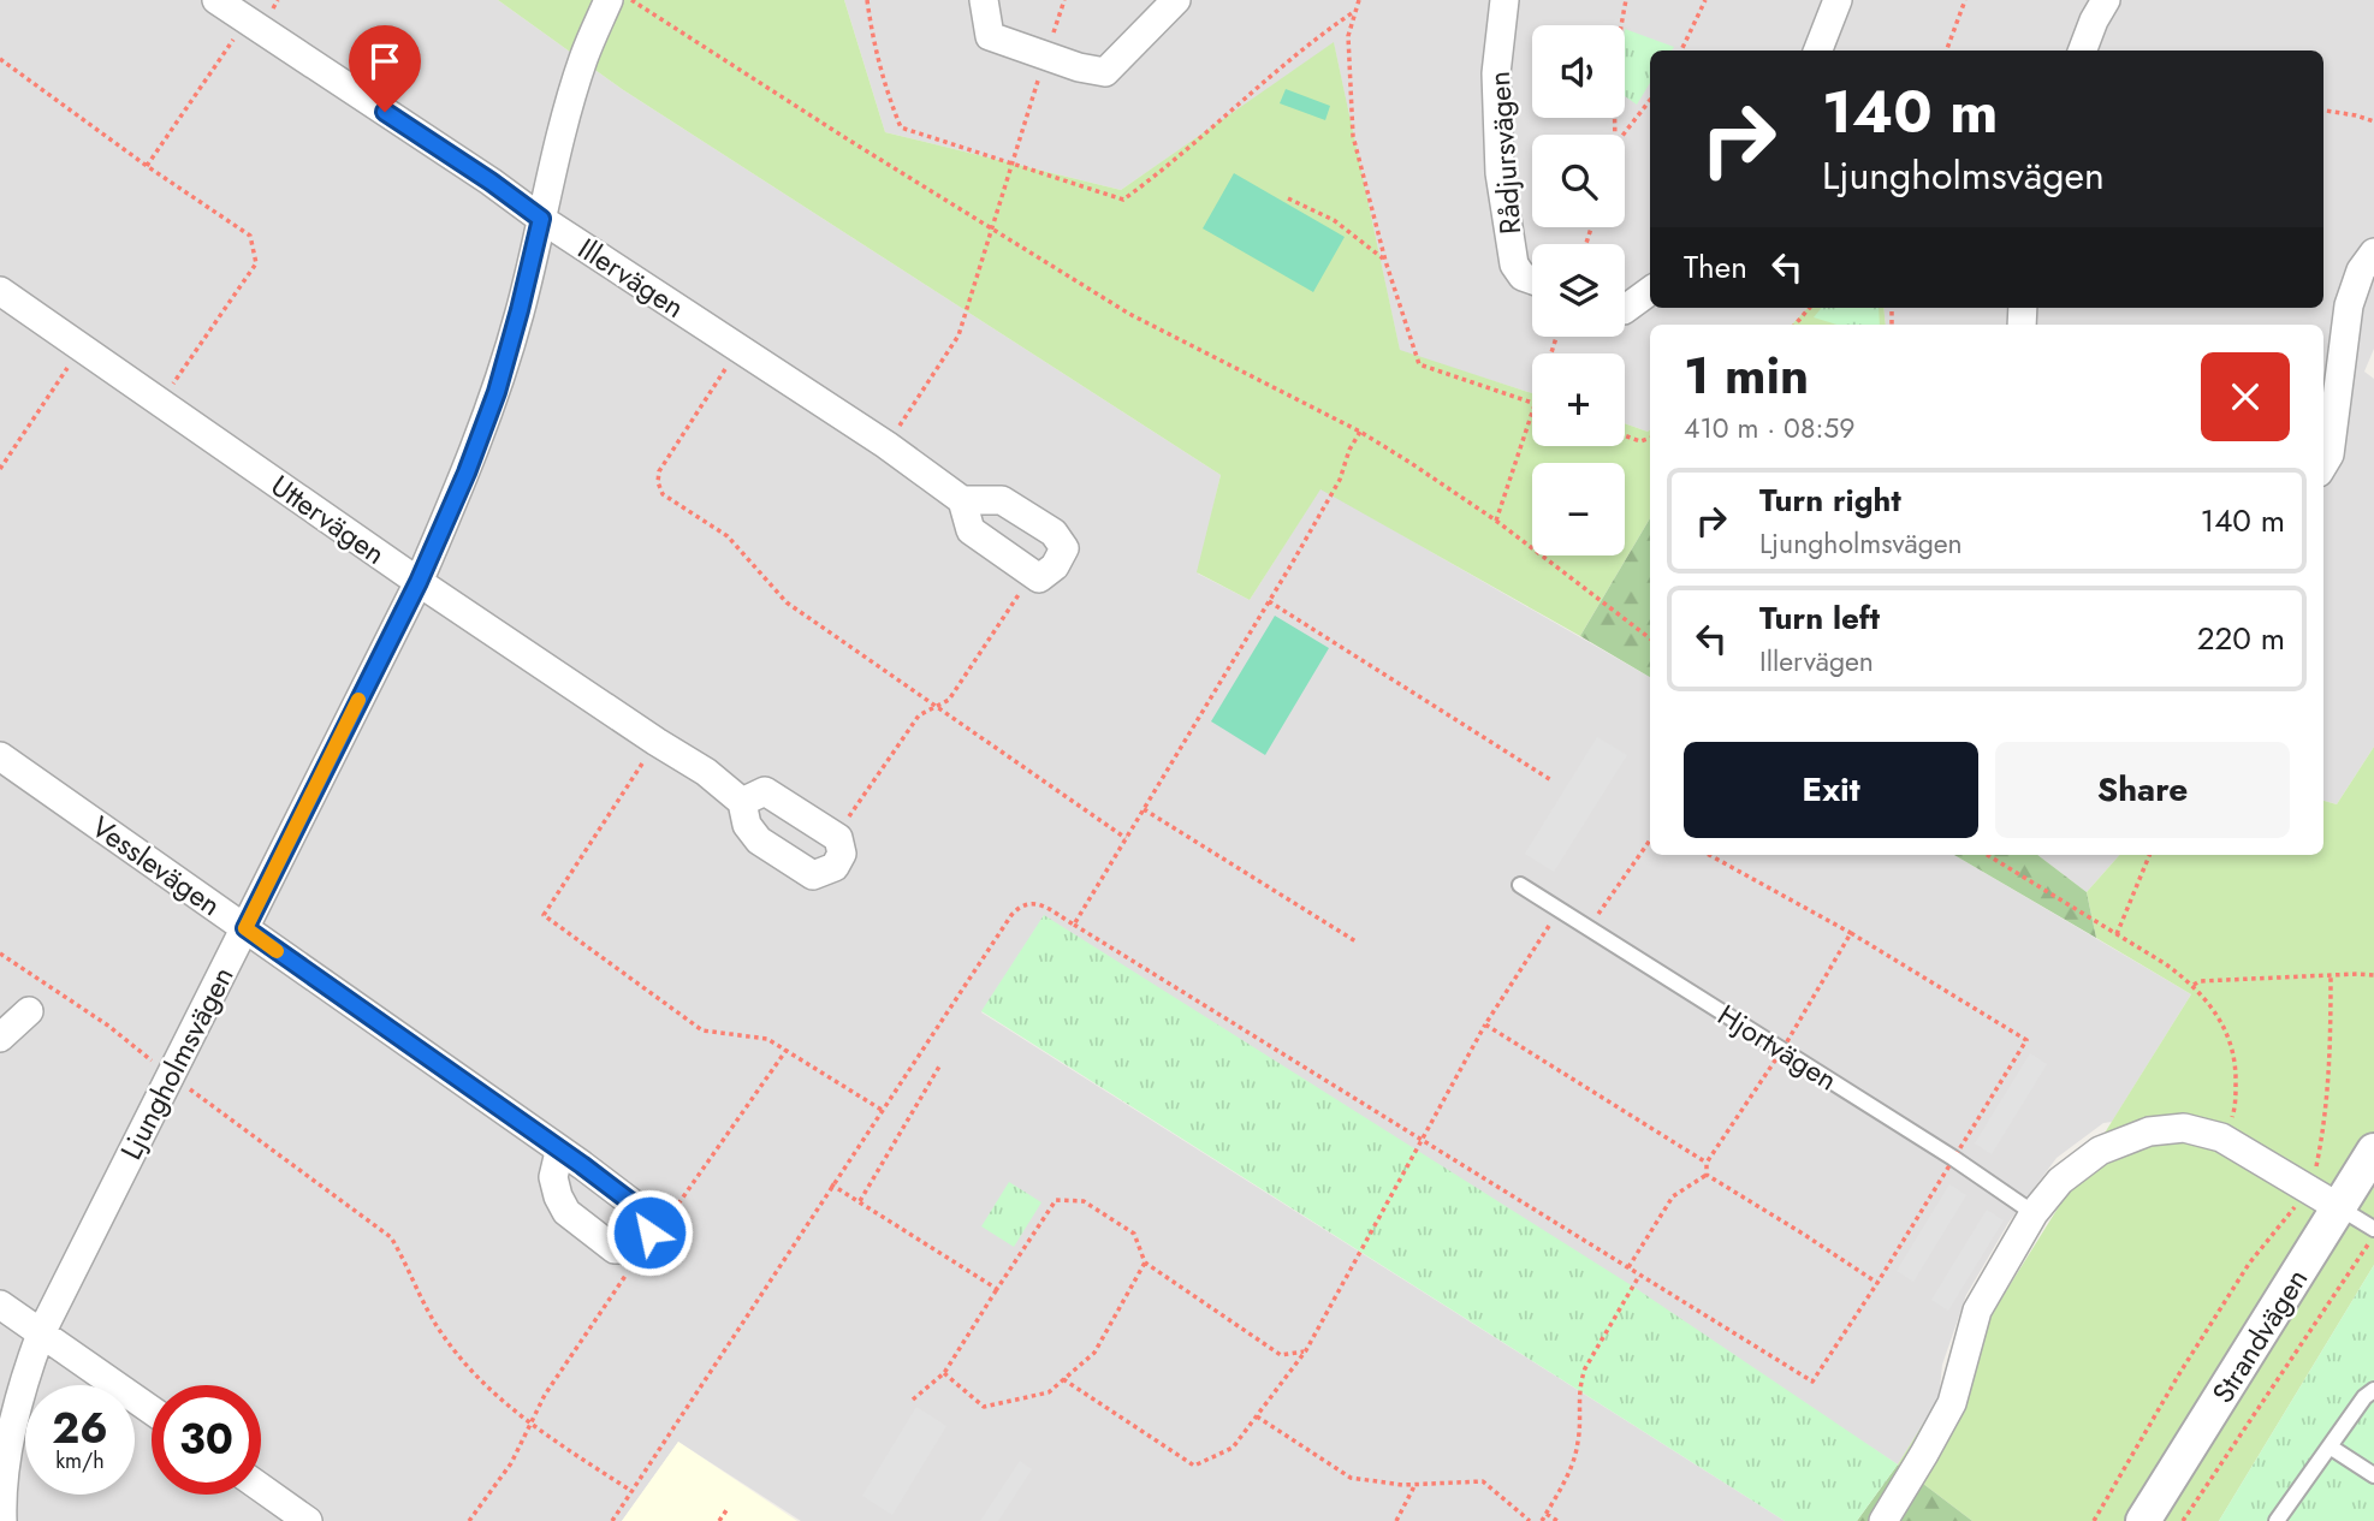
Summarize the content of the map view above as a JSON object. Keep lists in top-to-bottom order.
{
  "streets": {
    "street": [
      "Rådjursvägen",
      "Illervägen",
      "Uttervägen",
      "Vesslevägen",
      "Ljungholmsvägen",
      "Strandvägen"
    ],
    "lane": ["Hjortvägen"]
  },
  "crossings": [
    ["Illervägen", "Ljungholmsvägen"],
    ["Uttervägen", "Ljungholmsvägen"],
    ["Vesslevägen", "Ljungholmsvägen"]
  ],
  "page": {
    "map_buttons": ["+", "−"],
    "turn": ["140 m", "Ljungholmsvägen"],
    "then": "Then",
    "heading": ["1 min", "410 m · 08:59"],
    "list": [
      {
        "name": "Turn right",
        "note": "Ljungholmsvägen",
        "value": "140 m"
      },
      {
        "name": "Turn left",
        "note": "Illervägen",
        "value": "220 m"
      }
    ],
    "buttons": ["Exit", "Share"],
    "speed": "26 km/h",
    "limit": "30"
  }
}
